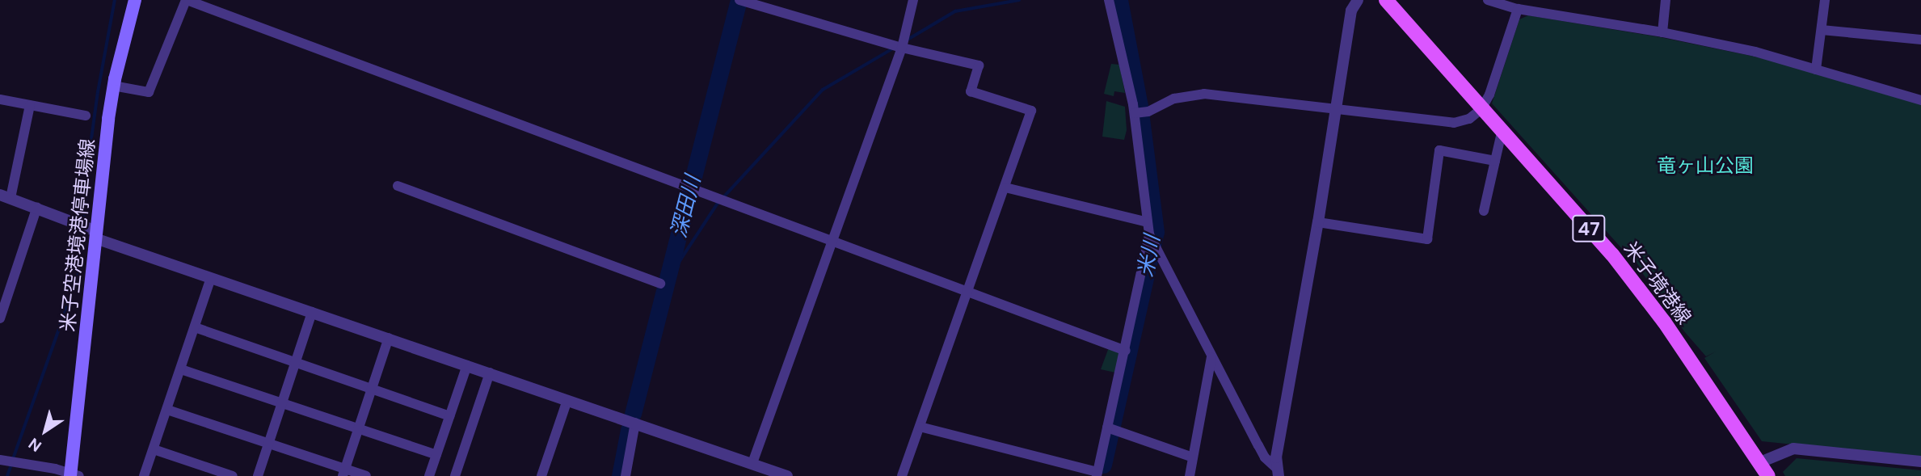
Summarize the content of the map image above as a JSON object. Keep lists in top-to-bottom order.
{
  "streets": {
    "main road": ["47", "米子空港境港停車場線", "米子境港線"]
  },
  "water": ["深田川", "米川"],
  "parks": ["竜ヶ山公園"],
  "north": "bottom left"
}
